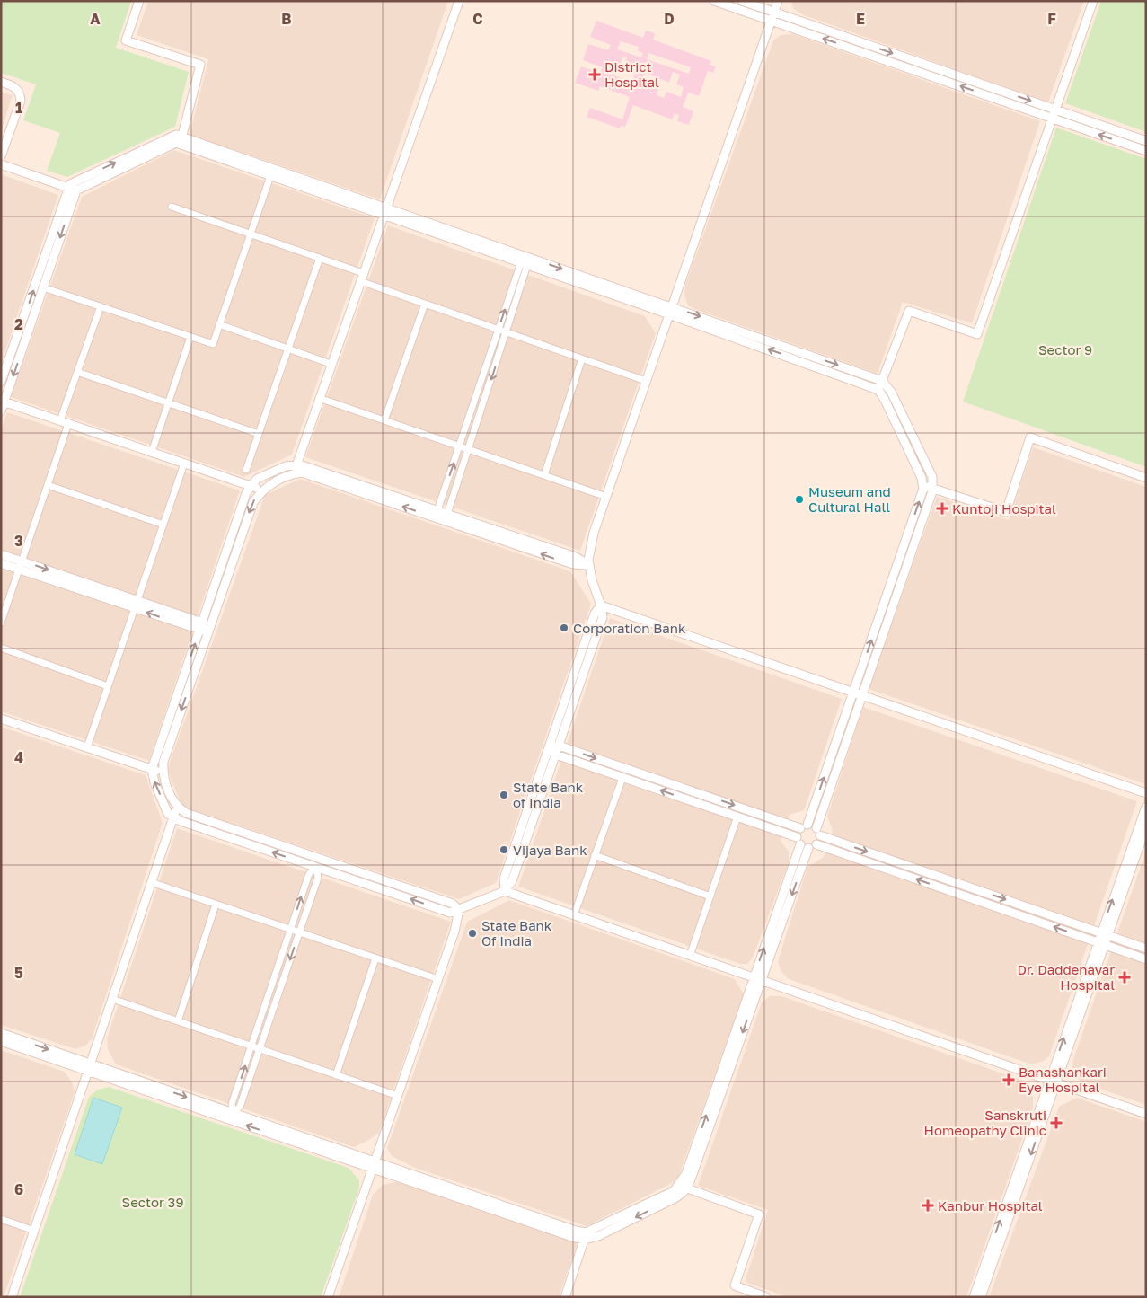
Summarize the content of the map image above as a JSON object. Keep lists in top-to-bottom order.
{
  "parks": ["Sector 9", "Sector 39"],
  "places": {
    "health": [
      "District Hospital",
      "Kuntoji Hospital",
      "Dr. Daddenavar Hospital",
      "Banashankari Eye Hospital",
      "Sanskruti Homeopathy Clinic",
      "Kanbur Hospital"
    ],
    "other": [
      "Museum and Cultural Hall",
      "Corporation Bank",
      "State Bank of India",
      "Vijaya Bank",
      "State Bank Of India"
    ]
  },
  "grid": {
    "columns": [
      "A",
      "B",
      "C",
      "D",
      "E",
      "F"
    ],
    "rows": [
      "1",
      "2",
      "3",
      "4",
      "5",
      "6"
    ]
  }
}
